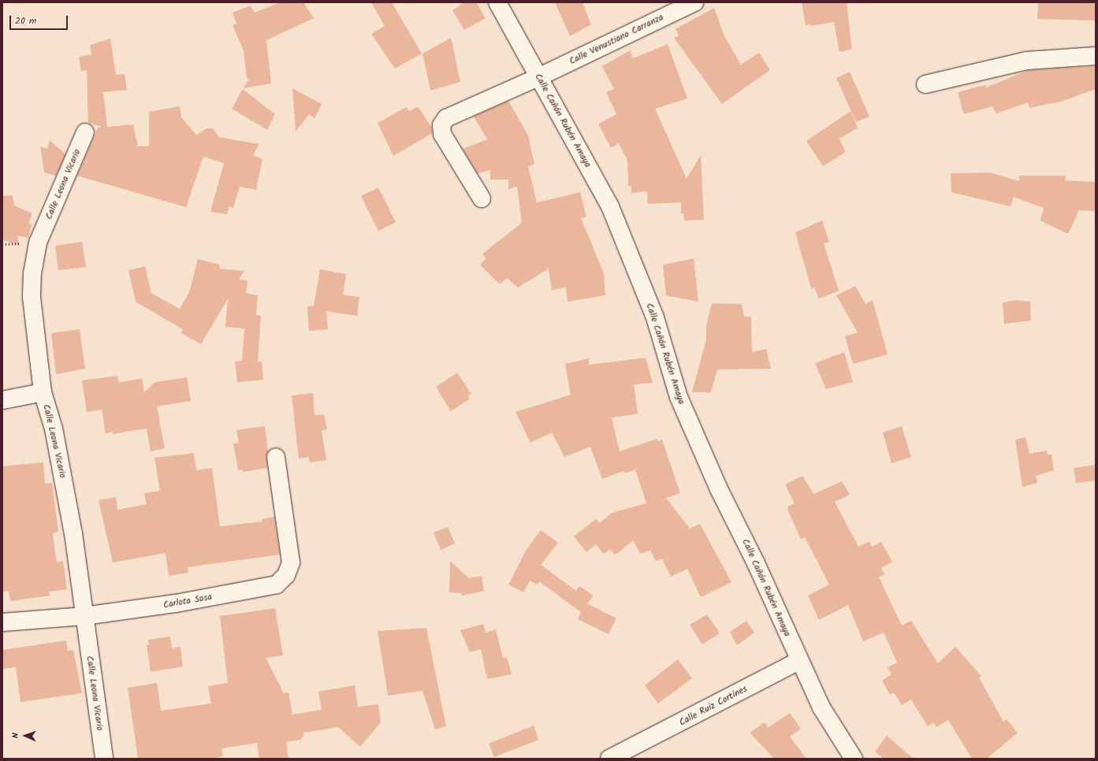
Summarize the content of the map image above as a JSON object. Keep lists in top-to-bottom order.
{
  "streets": {
    "street": [
      "Calle Venustiano Carranza",
      "Calle Cañón Rubén Amaya",
      "Calle Leona Vicario",
      "Carlota Sosa",
      "Calle Ruiz Cortines"
    ]
  },
  "crossings": [
    ["Calle Venustiano Carranza", "Calle Cañón Rubén Amaya"],
    ["Calle Cañón Rubén Amaya", "Calle Ruiz Cortines"],
    ["Calle Leona Vicario", "Carlota Sosa"]
  ],
  "scale_bar": "20 m",
  "north": "left"
}
